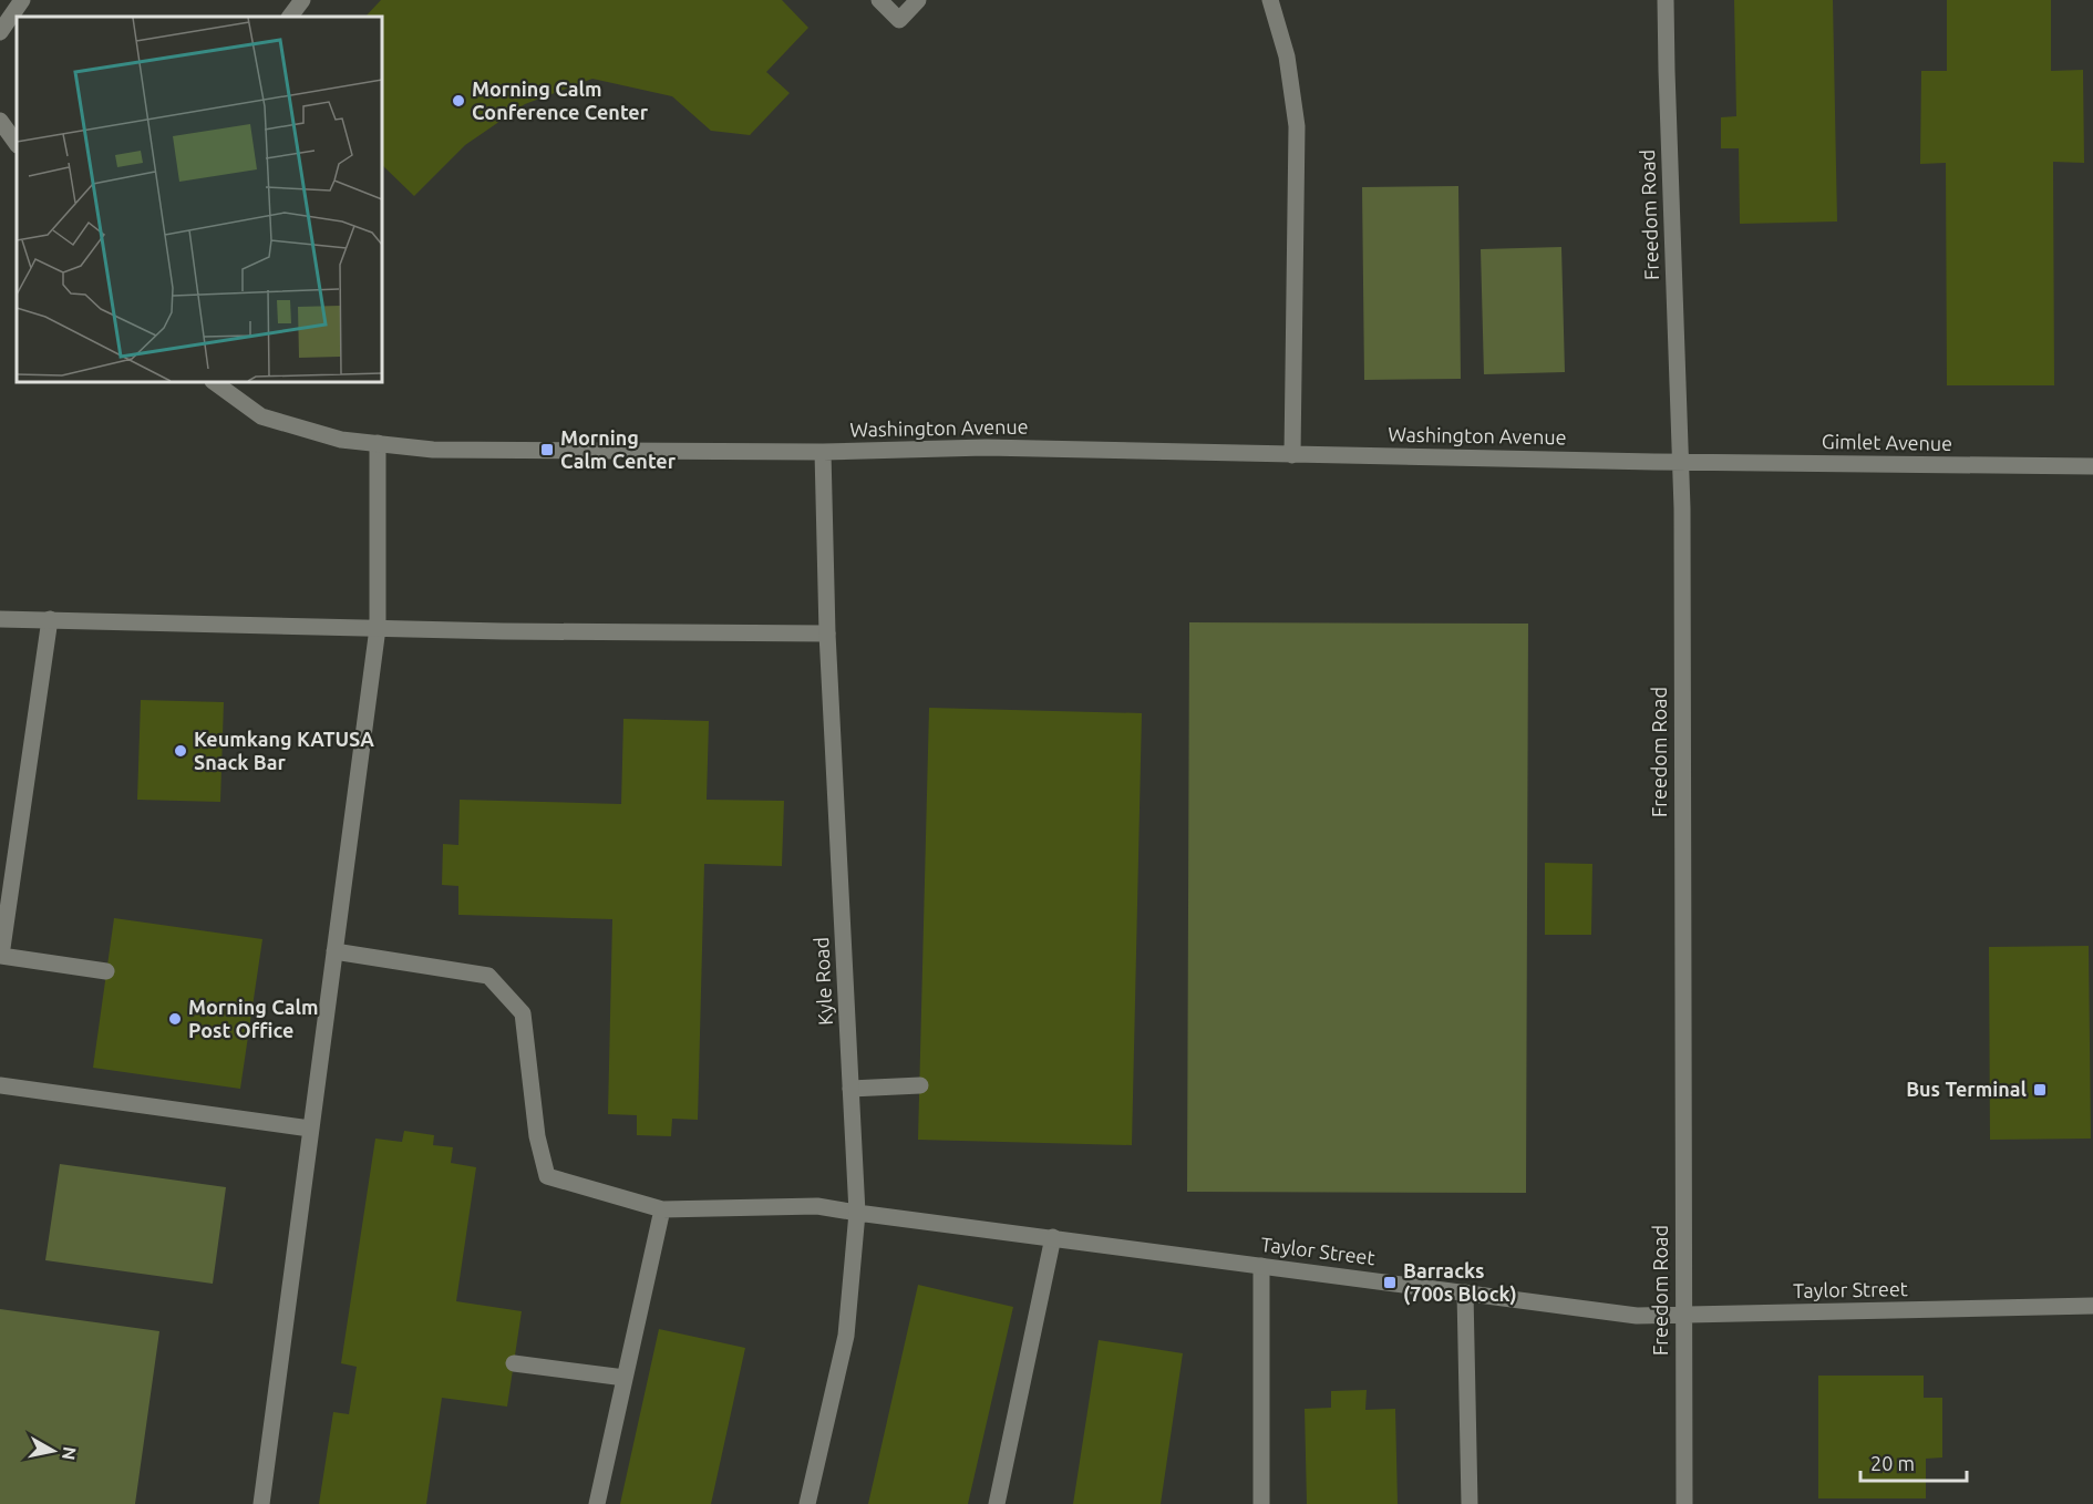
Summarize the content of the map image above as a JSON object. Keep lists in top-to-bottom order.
{
  "streets": {
    "street": [
      "Freedom Road",
      "Washington Avenue",
      "Gimlet Avenue",
      "Kyle Road",
      "Taylor Street"
    ]
  },
  "crossings": [
    ["Freedom Road", "Washington Avenue"],
    ["Freedom Road", "Gimlet Avenue"],
    ["Freedom Road", "Taylor Street"],
    ["Washington Avenue", "Gimlet Avenue"],
    ["Washington Avenue", "Kyle Road"],
    ["Kyle Road", "Taylor Street"]
  ],
  "places": {
    "other": ["Morning Calm Conference Center", "Keumkang KATUSA Snack Bar", "Morning Calm Post Office"],
    "transit": ["Morning Calm Center", "Bus Terminal", "Barracks (700s Block)"]
  },
  "scale_bar": "20 m",
  "north": "right"
}
